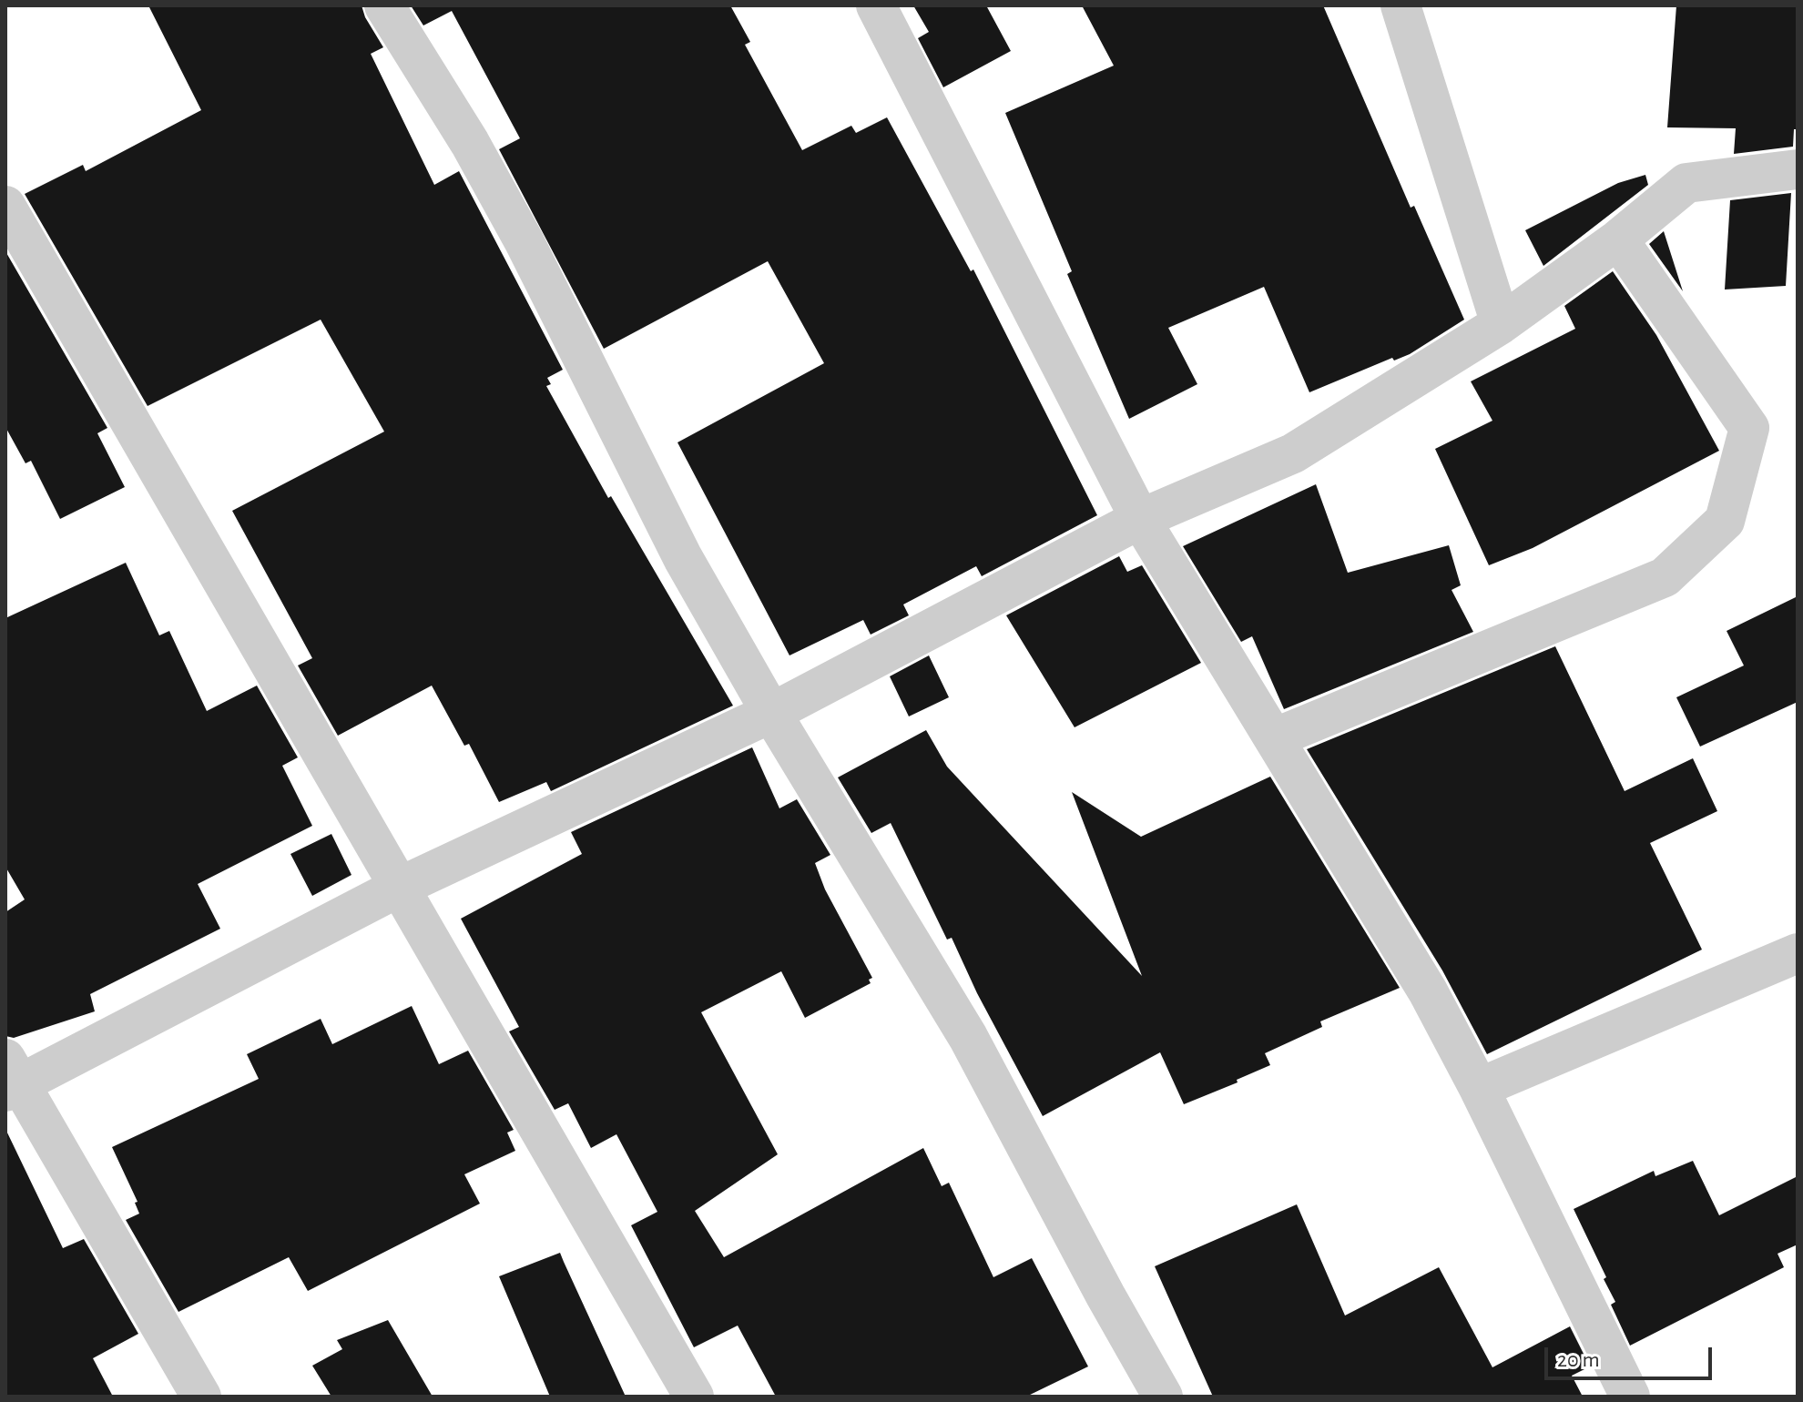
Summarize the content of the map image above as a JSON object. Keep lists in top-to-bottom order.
{
  "scale_bar": "20 m"
}
